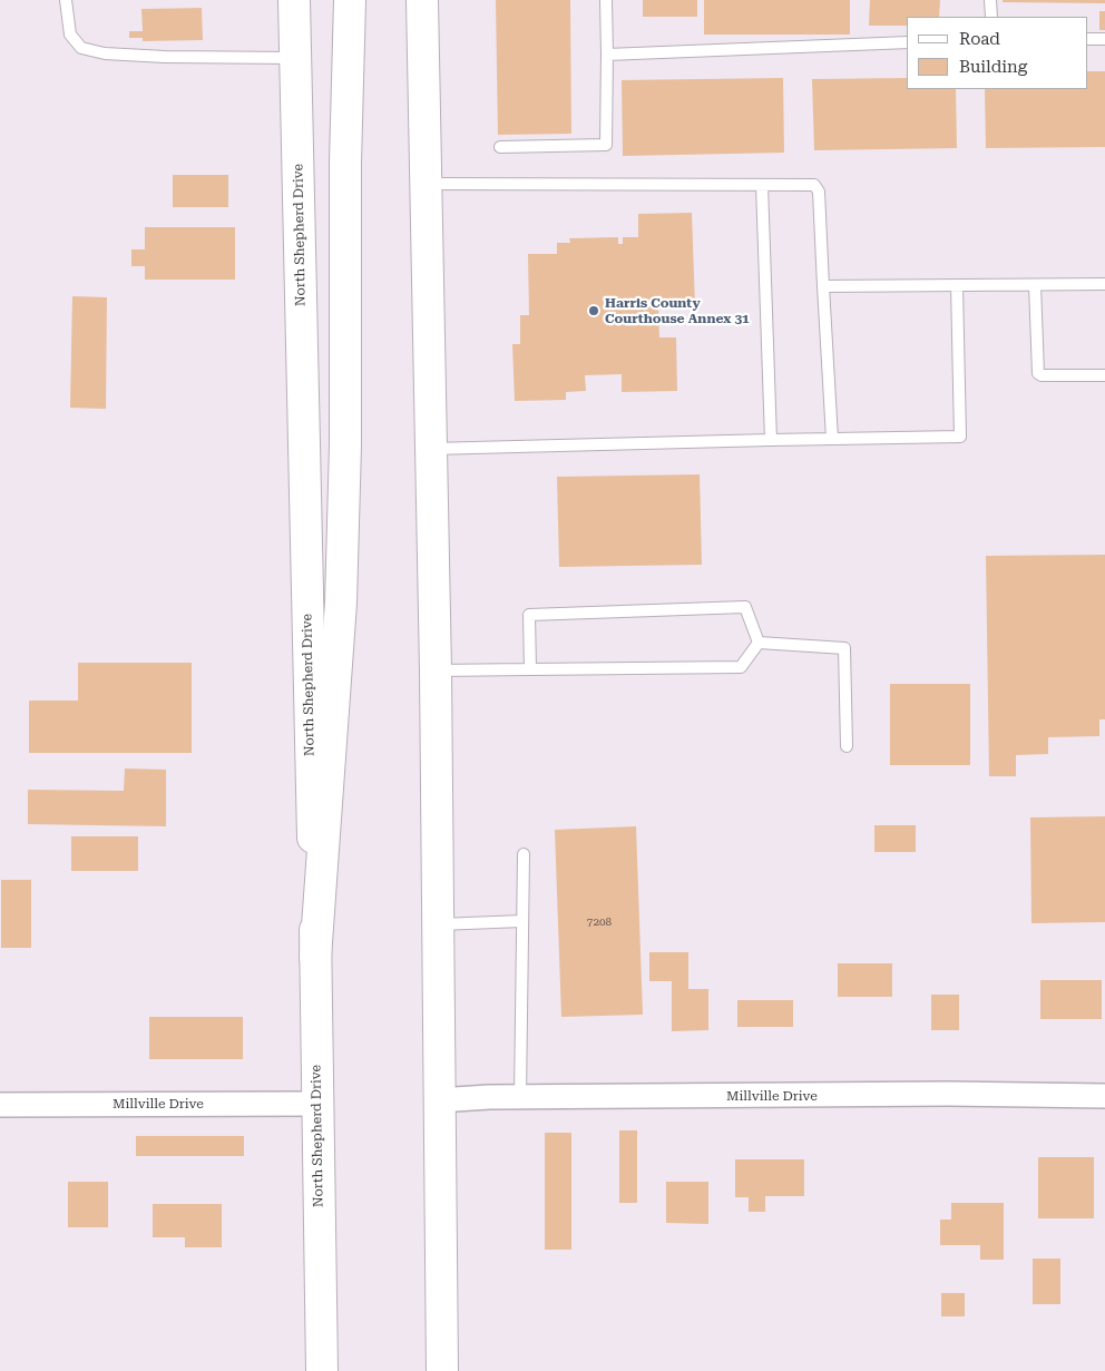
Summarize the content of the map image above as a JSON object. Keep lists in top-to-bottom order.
{
  "streets": {
    "main road": ["North Shepherd Drive"],
    "street": ["Millville Drive"]
  },
  "crossings": [
    ["North Shepherd Drive", "Millville Drive"]
  ],
  "places": ["Harris County Courthouse Annex 31"],
  "house_numbers": ["7208"],
  "legend": ["Road", "Building"]
}
